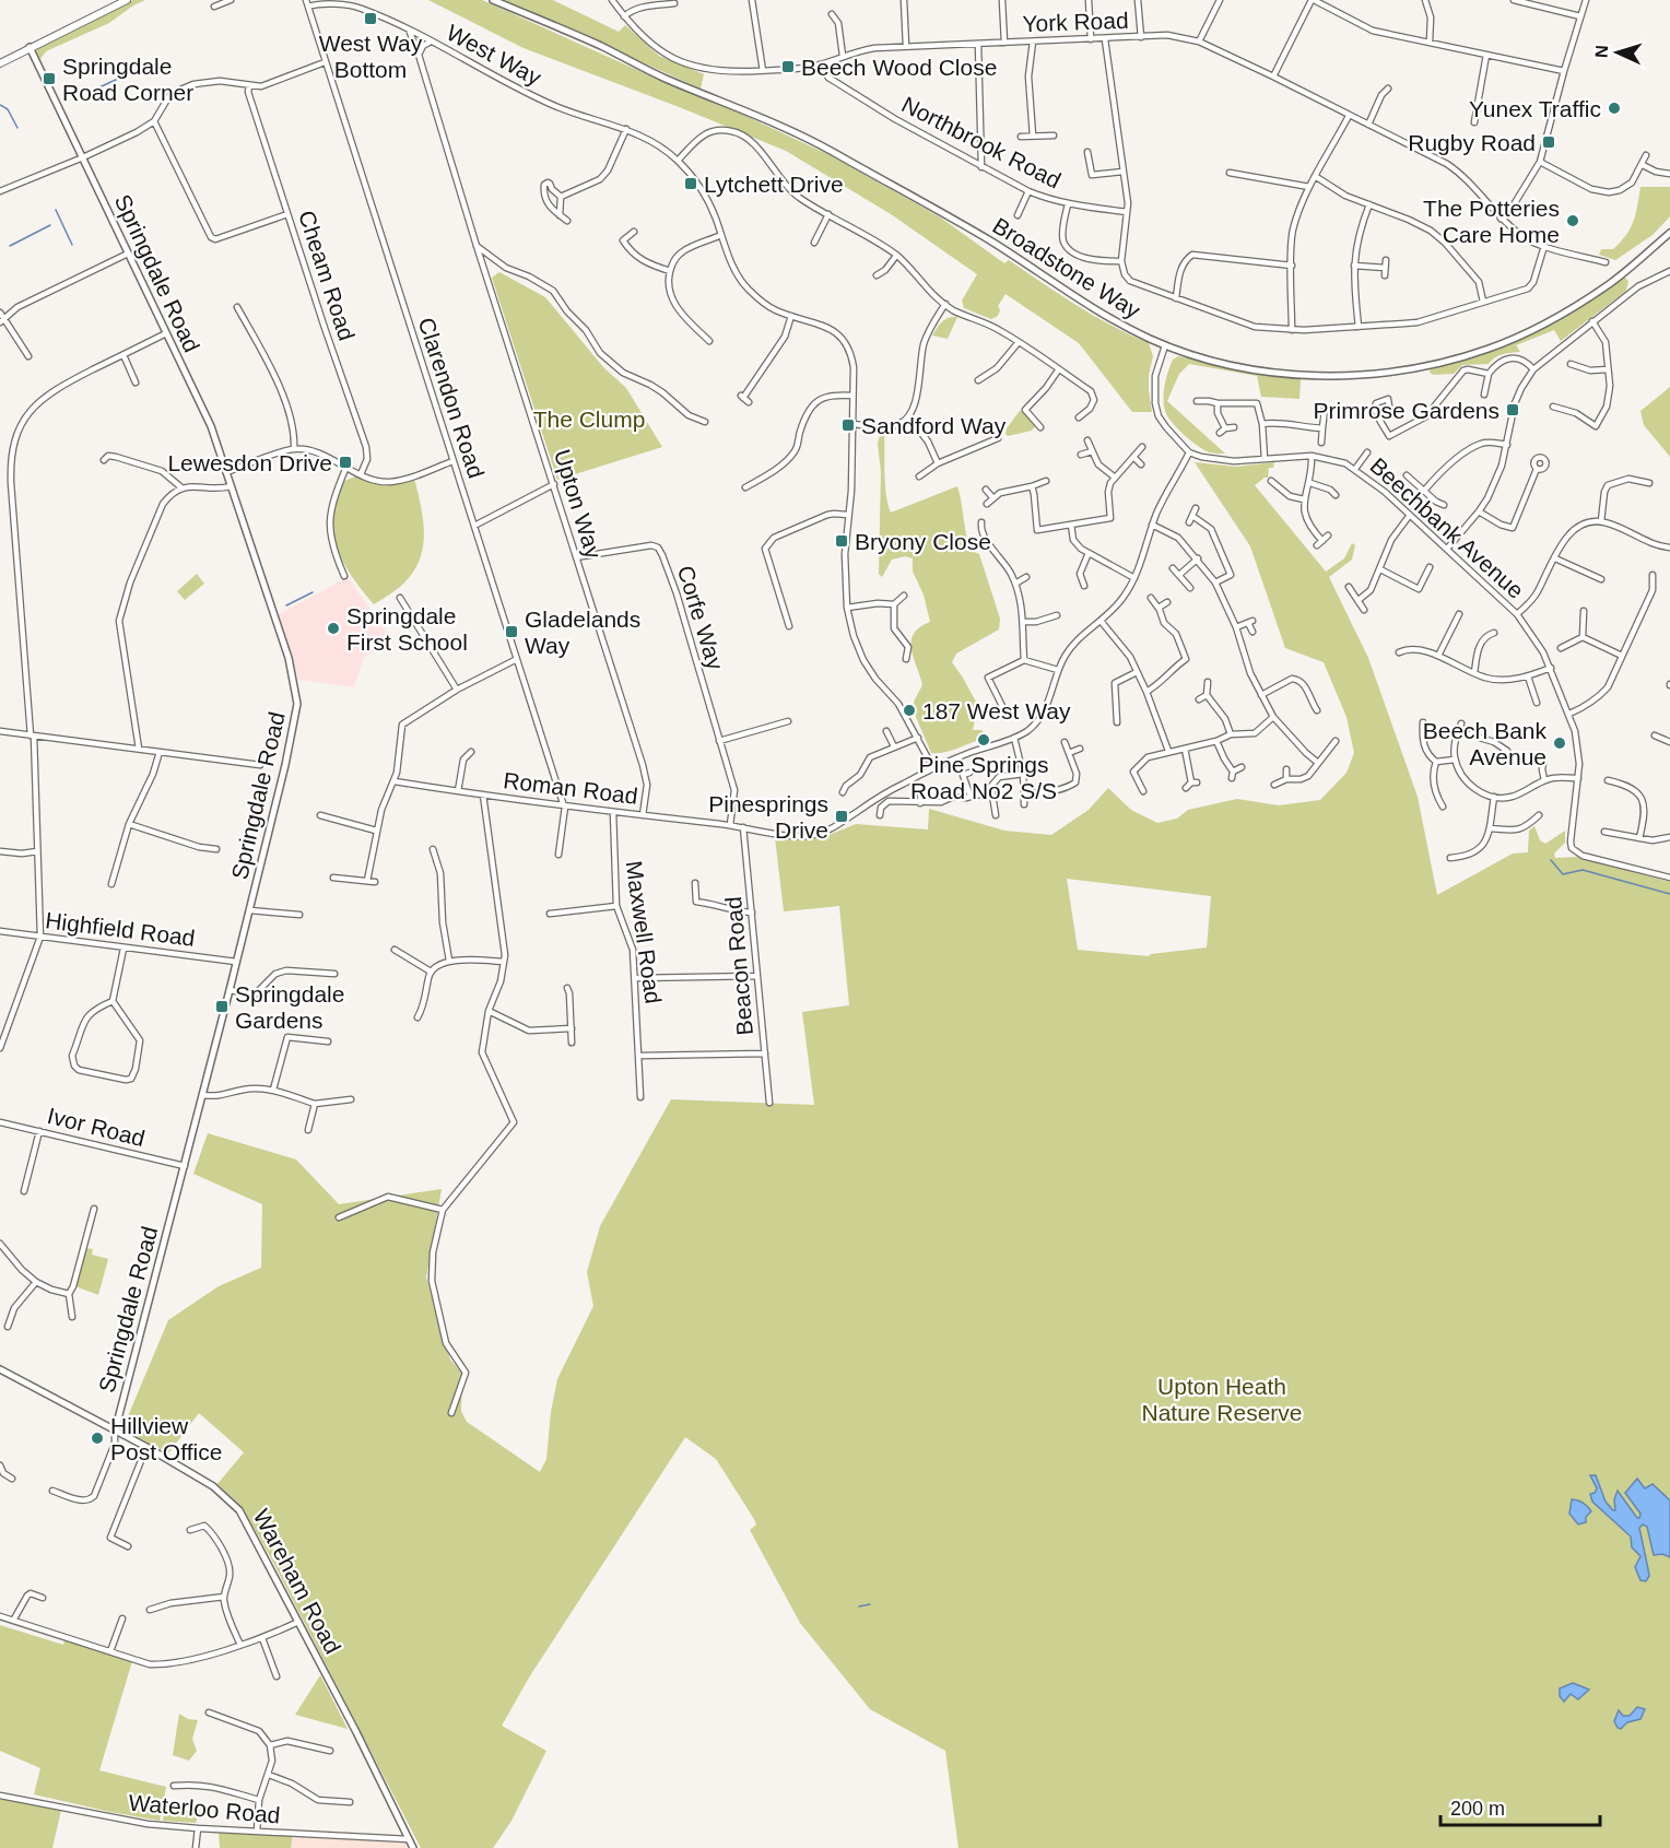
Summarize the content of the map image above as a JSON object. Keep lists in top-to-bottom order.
{
  "streets": {
    "street": [
      "York Road",
      "West Way",
      "Northbrook Road",
      "Broadstone Way",
      "Springdale Road",
      "Cheam Road",
      "Clarendon Road",
      "Upton Way",
      "Beechbank Avenue",
      "Corfe Way",
      "Roman Road",
      "Highfield Road",
      "Maxwell Road",
      "Beacon Road",
      "Ivor Road",
      "Wareham Road",
      "Waterloo Road"
    ]
  },
  "crossings": [
    ["York Road", "Northbrook Road"],
    ["West Way", "Clarendon Road"],
    ["West Way", "Upton Way"],
    ["Springdale Road", "Highfield Road"],
    ["Springdale Road", "Ivor Road"],
    ["Springdale Road", "Wareham Road"],
    ["Clarendon Road", "Roman Road"],
    ["Upton Way", "Corfe Way"],
    ["Upton Way", "Roman Road"],
    ["Corfe Way", "Roman Road"],
    ["Roman Road", "Maxwell Road"],
    ["Roman Road", "Beacon Road"],
    ["Wareham Road", "Waterloo Road"]
  ],
  "parks": ["The Clump", "Upton Heath Nature Reserve"],
  "places": {
    "transit": [
      "West Way Bottom",
      "Beech Wood Close",
      "Springdale Road Corner",
      "Rugby Road",
      "Lytchett Drive",
      "Primrose Gardens",
      "Sandford Way",
      "Lewesdon Drive",
      "Bryony Close",
      "Gladelands Way",
      "Pinesprings Drive",
      "Springdale Gardens"
    ],
    "other": [
      "Yunex Traffic",
      "The Potteries Care Home",
      "Springdale First School",
      "187 West Way",
      "Pine Springs Road No2 S/S",
      "Beech Bank Avenue",
      "Hillview Post Office"
    ]
  },
  "scale_bar": "200 m",
  "north": "left"
}
